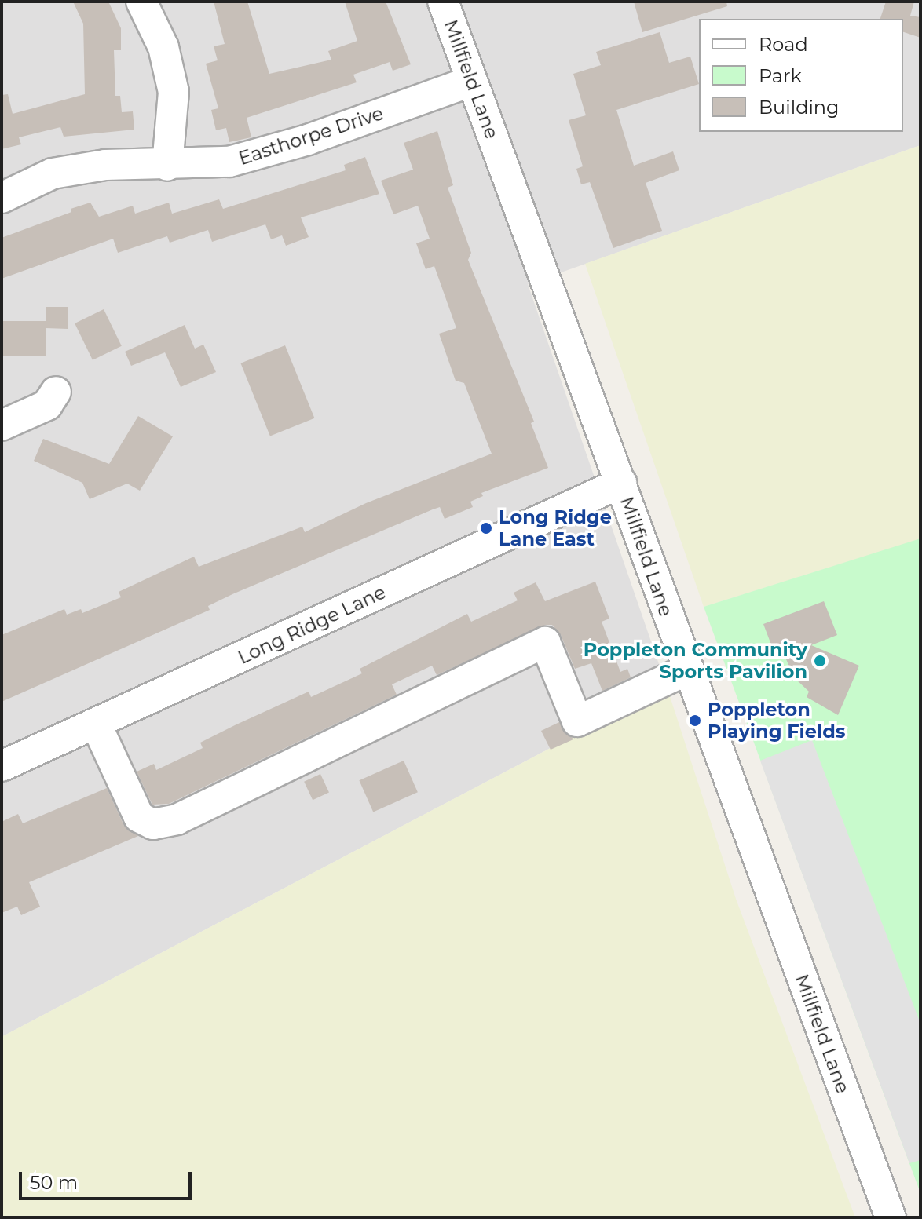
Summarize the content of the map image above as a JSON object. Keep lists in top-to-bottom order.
{
  "streets": {
    "street": ["Millfield Lane", "Easthorpe Drive", "Long Ridge Lane"]
  },
  "crossings": [
    ["Millfield Lane", "Easthorpe Drive"],
    ["Millfield Lane", "Long Ridge Lane"]
  ],
  "places": ["Long Ridge Lane East", "Poppleton Community Sports Pavilion", "Poppleton Playing Fields"],
  "legend": ["Road", "Park", "Building"],
  "scale_bar": "50 m"
}
